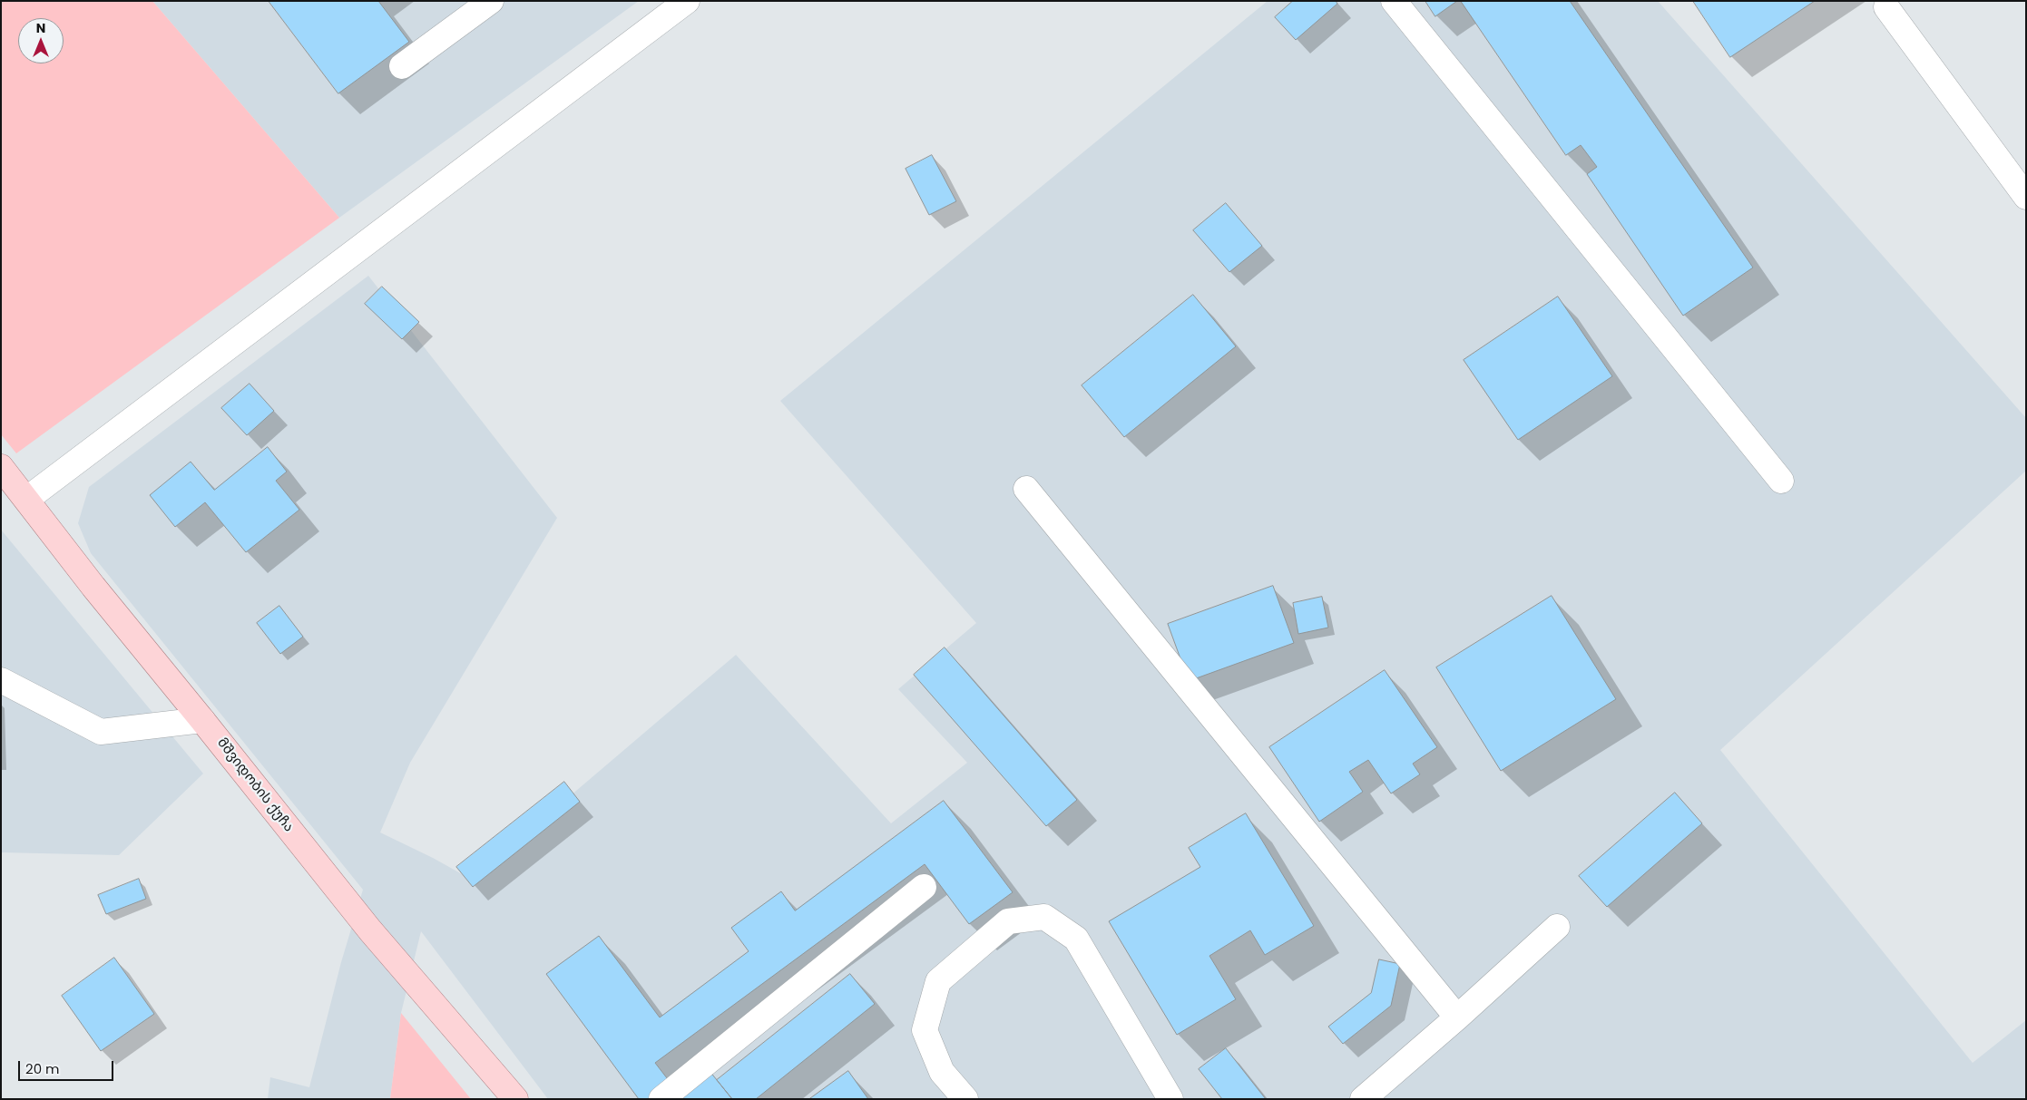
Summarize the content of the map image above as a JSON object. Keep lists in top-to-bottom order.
{
  "streets": {
    "main road": ["მშვიდობის ქუჩა"]
  },
  "scale_bar": "20 m",
  "north": "top"
}
